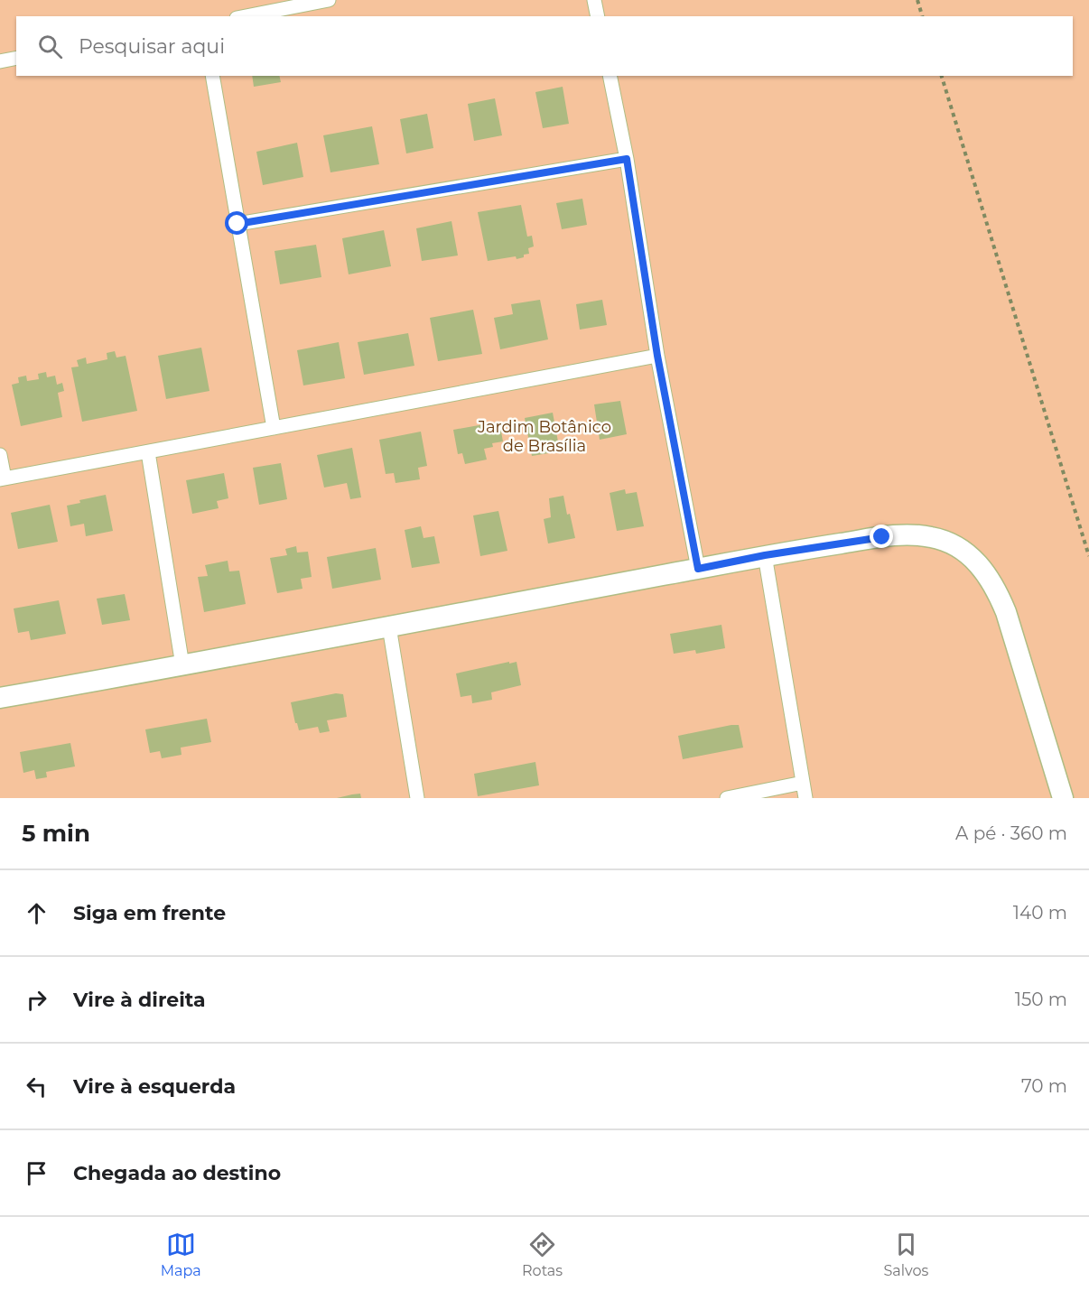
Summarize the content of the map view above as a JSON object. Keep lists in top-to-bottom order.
{
  "parks": ["Jardim Botânico de Brasília"],
  "page": {
    "search": "Pesquisar aqui",
    "heading": ["5 min", "A pé · 360 m"],
    "list": [
      ["Siga em frente", "140 m"],
      ["Vire à direita", "150 m"],
      ["Vire à esquerda", "70 m"],
      "Chegada ao destino"
    ],
    "nav": ["Mapa", "Rotas", "Salvos"]
  }
}
